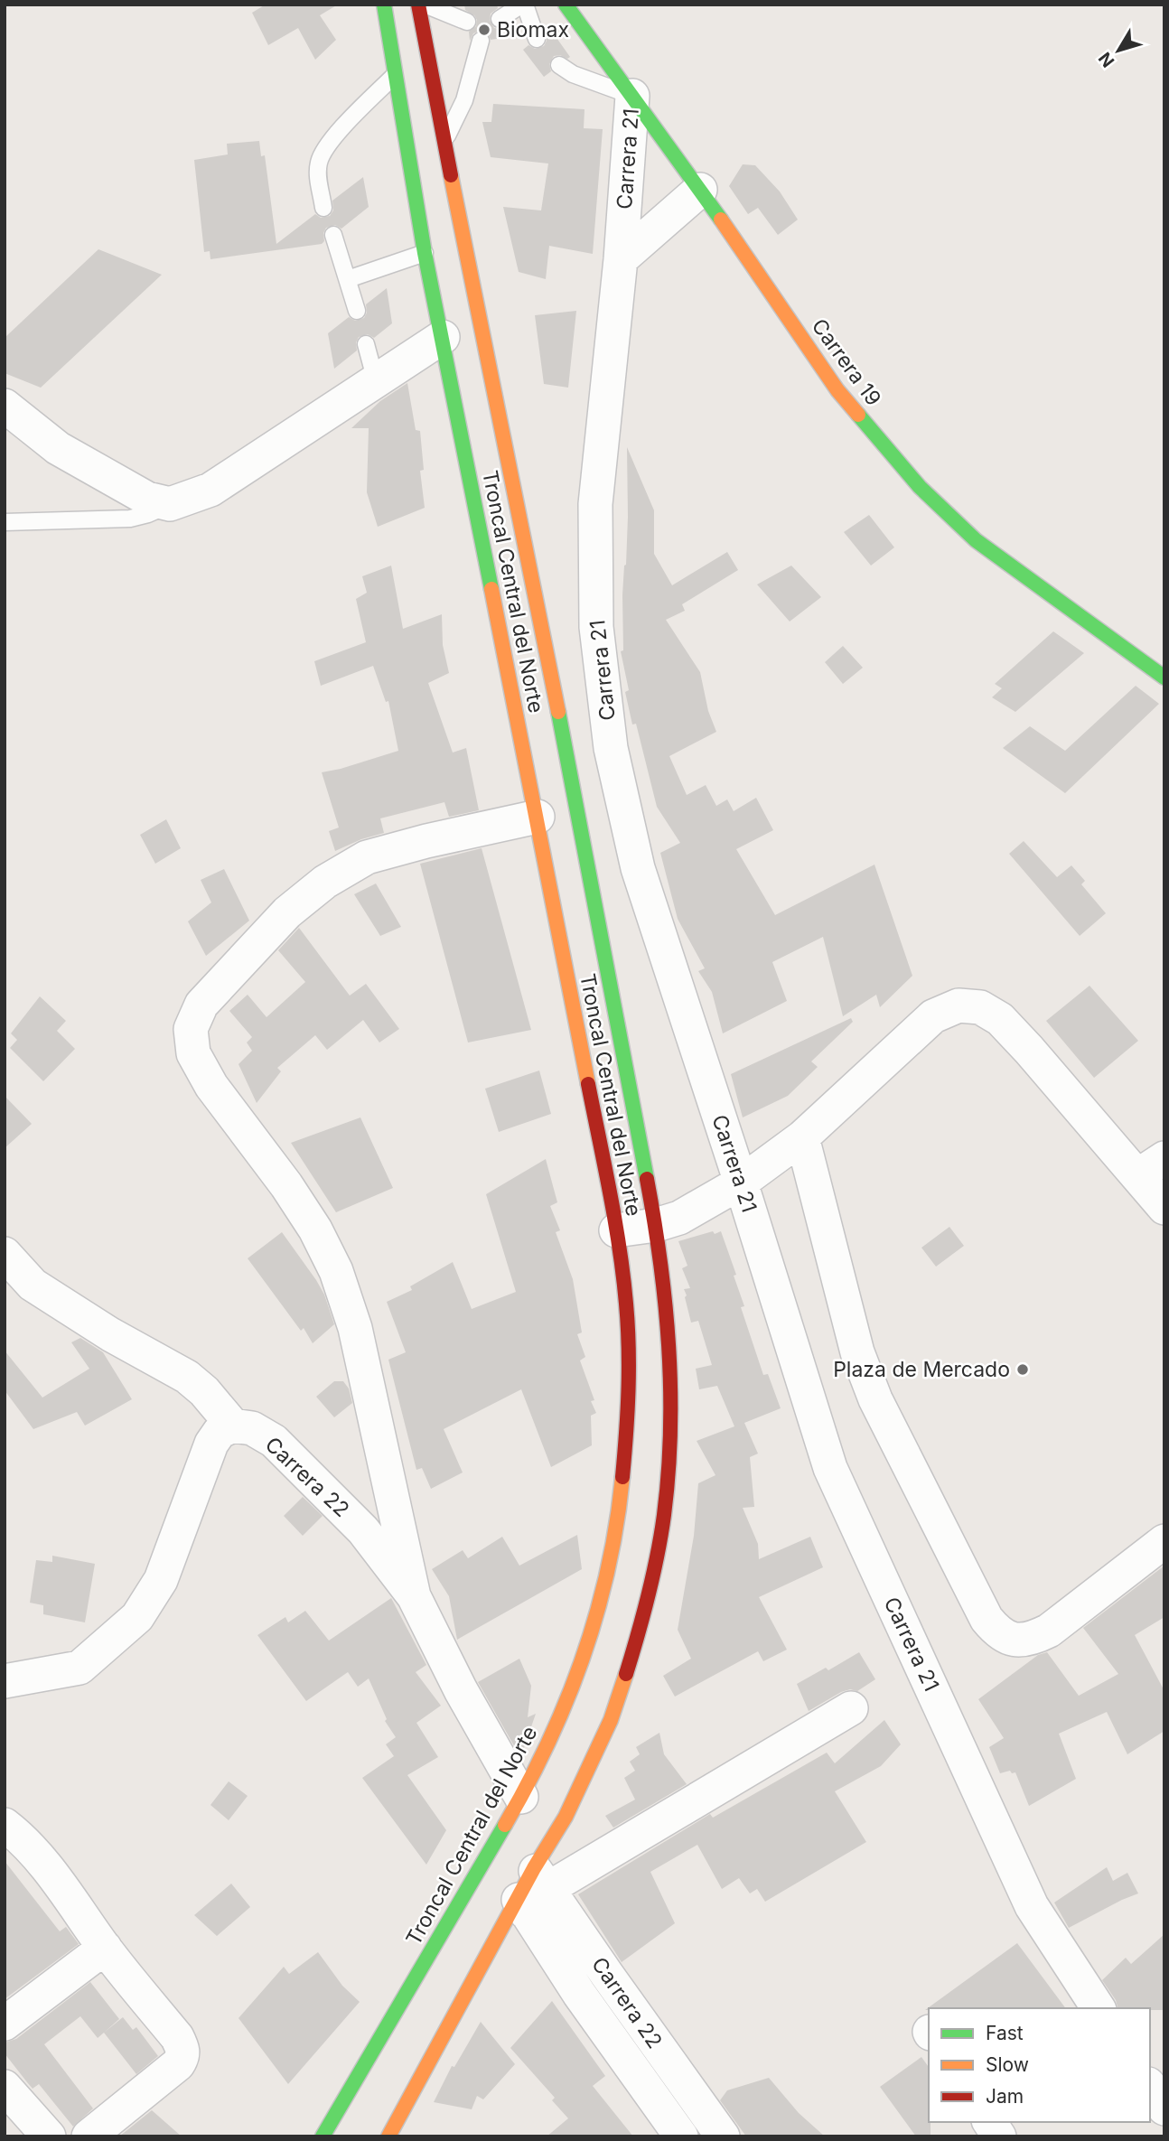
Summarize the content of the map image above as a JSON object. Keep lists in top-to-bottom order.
{
  "streets": {
    "main road": ["Carrera 19", "Troncal Central del Norte"],
    "street": ["Carrera 21", "Carrera 22"]
  },
  "crossings": [
    ["Carrera 21", "Carrera 19"],
    ["Troncal Central del Norte", "Carrera 22"]
  ],
  "places": ["Biomax", "Plaza de Mercado"],
  "legend": ["Fast", "Slow", "Jam"],
  "north": "bottom left"
}
